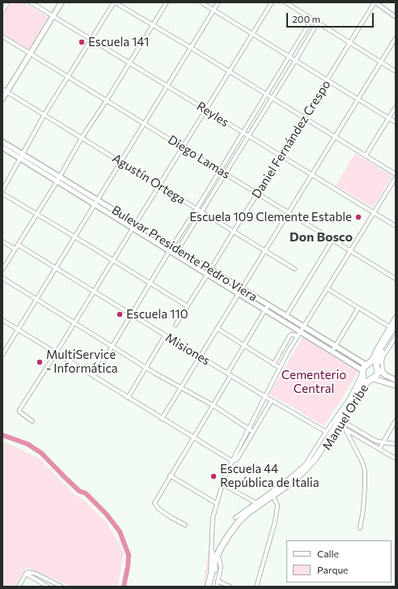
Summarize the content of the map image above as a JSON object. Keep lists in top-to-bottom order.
{
  "streets": {
    "highway": ["Manuel Oribe"],
    "street": [
      "Reyles",
      "Daniel Fernández Crespo",
      "Diego Lamas",
      "Agustín Ortega",
      "Bulevar Presidente Pedro Viera",
      "Misiones"
    ]
  },
  "crossings": [
    ["Reyles", "Daniel Fernández Crespo"],
    ["Daniel Fernández Crespo", "Diego Lamas"],
    ["Daniel Fernández Crespo", "Agustín Ortega"],
    ["Daniel Fernández Crespo", "Bulevar Presidente Pedro Viera"],
    ["Bulevar Presidente Pedro Viera", "Manuel Oribe"],
    ["Misiones", "Manuel Oribe"]
  ],
  "districts": ["Don Bosco"],
  "parks": ["Cementerio Central"],
  "places": [
    "Escuela 141",
    "Escuela 109 Clemente Estable",
    "Escuela 110",
    "MultiService - Informática",
    "Escuela 44 República de Italia"
  ],
  "legend": ["Calle", "Parque"],
  "scale_bar": "200 m"
}
